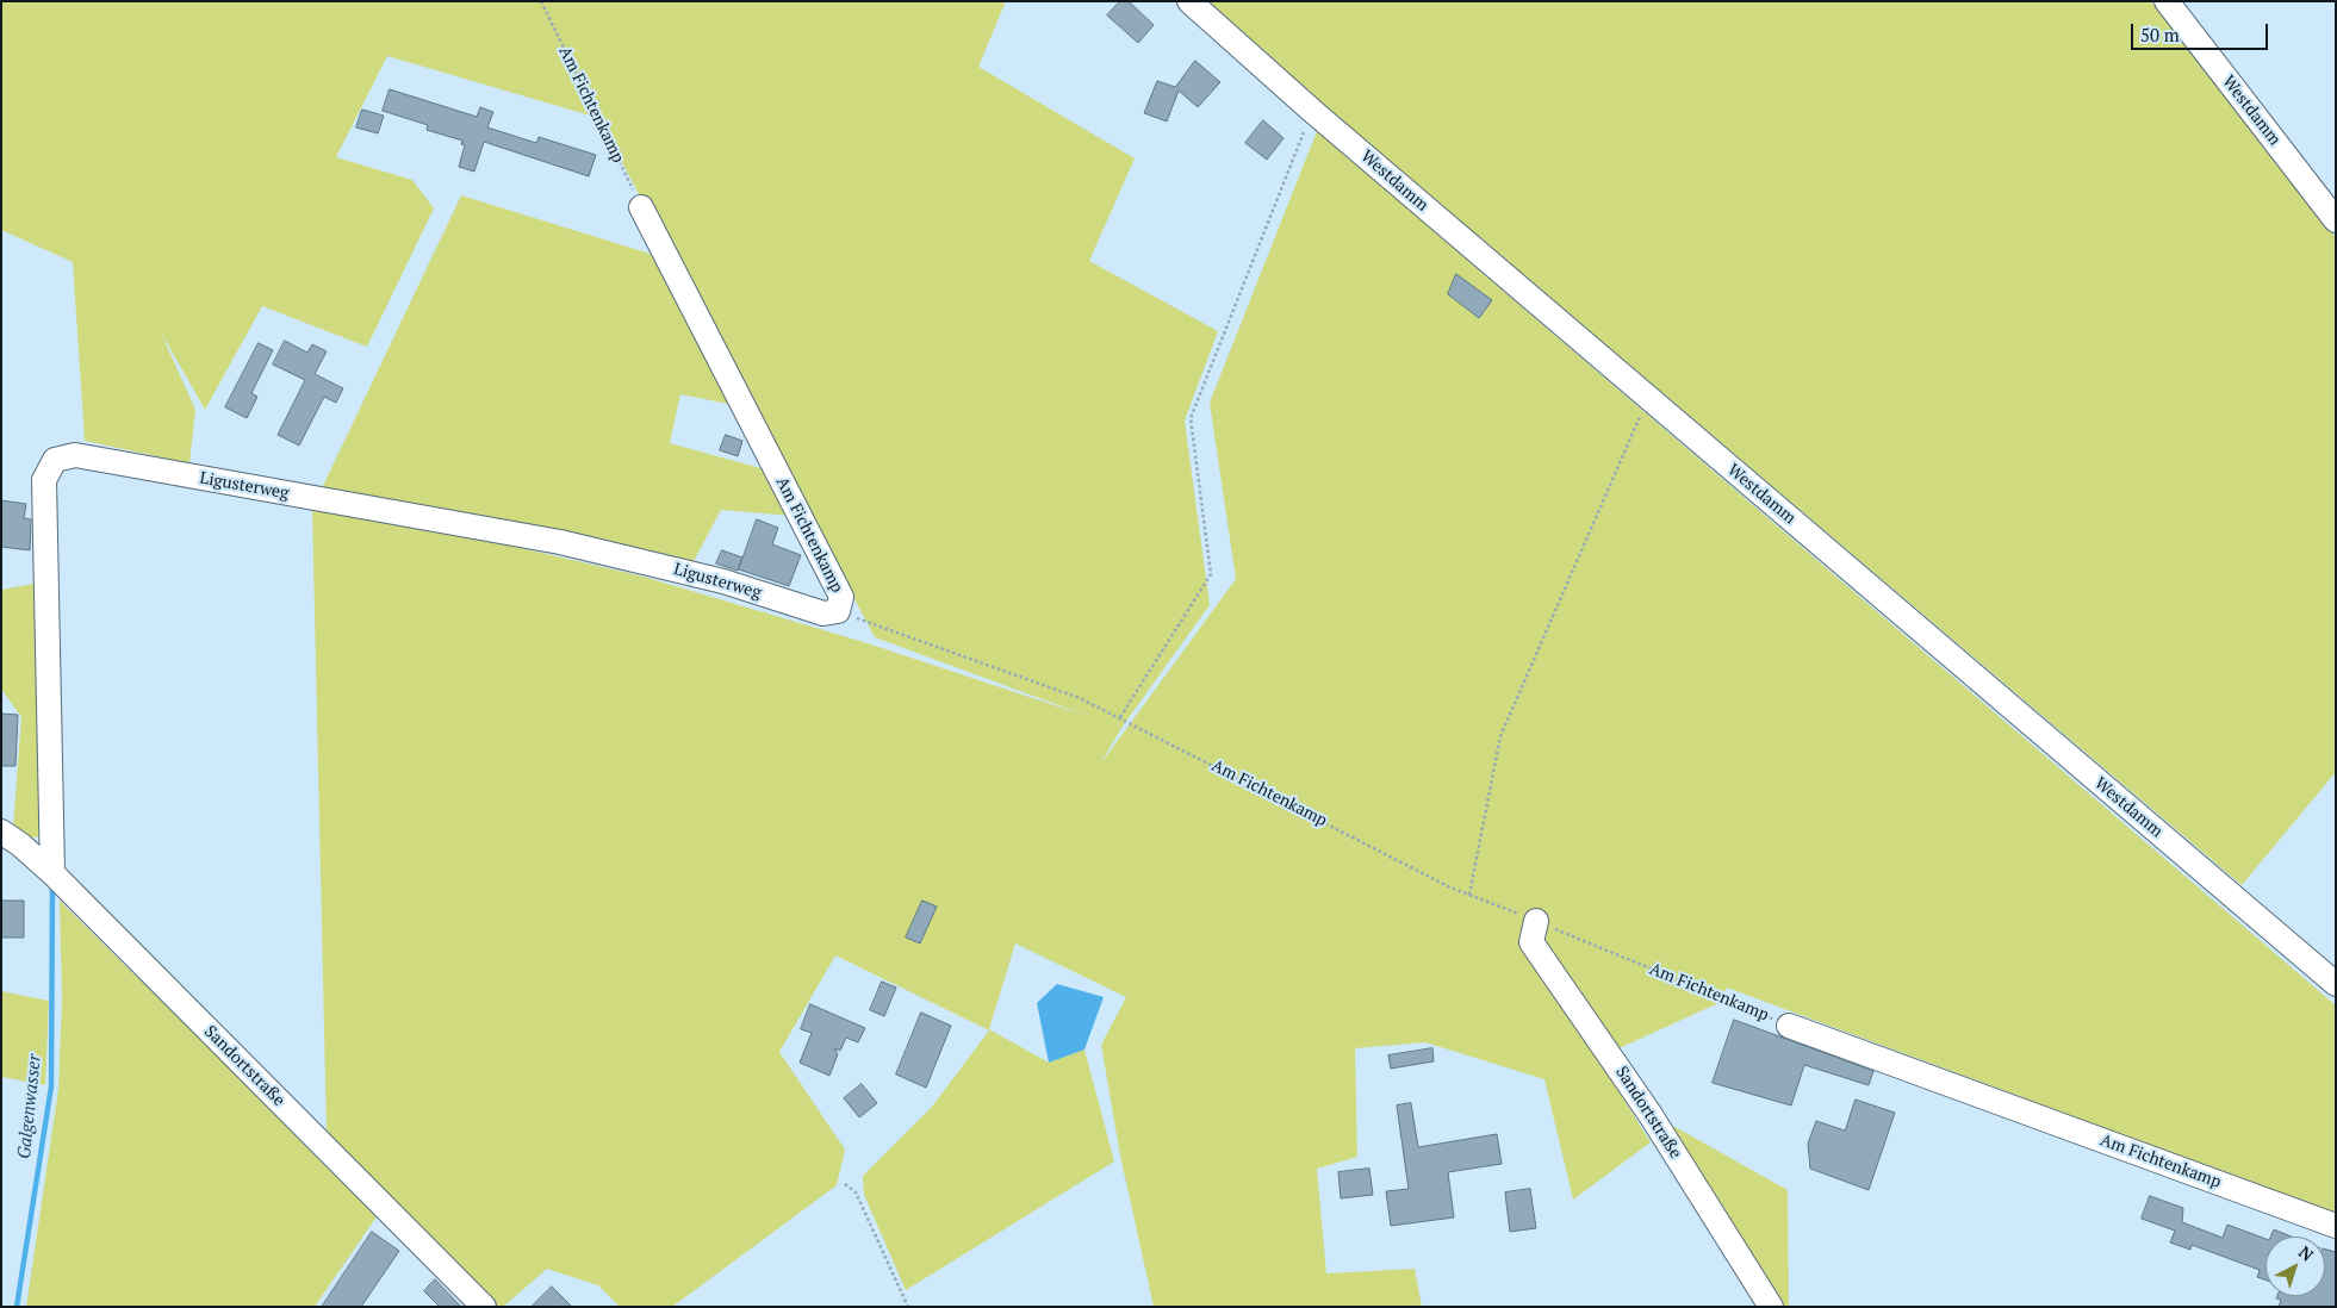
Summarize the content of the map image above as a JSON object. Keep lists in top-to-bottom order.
{
  "streets": {
    "street": [
      "Am Fichtenkamp",
      "Westdamm",
      "Ligusterweg",
      "Sandortstraße"
    ]
  },
  "crossings": [
    ["Am Fichtenkamp", "Ligusterweg"],
    ["Am Fichtenkamp", "Sandortstraße"],
    ["Ligusterweg", "Sandortstraße"]
  ],
  "water": ["Galgenwasser"],
  "scale_bar": "50 m",
  "north": "top right"
}
